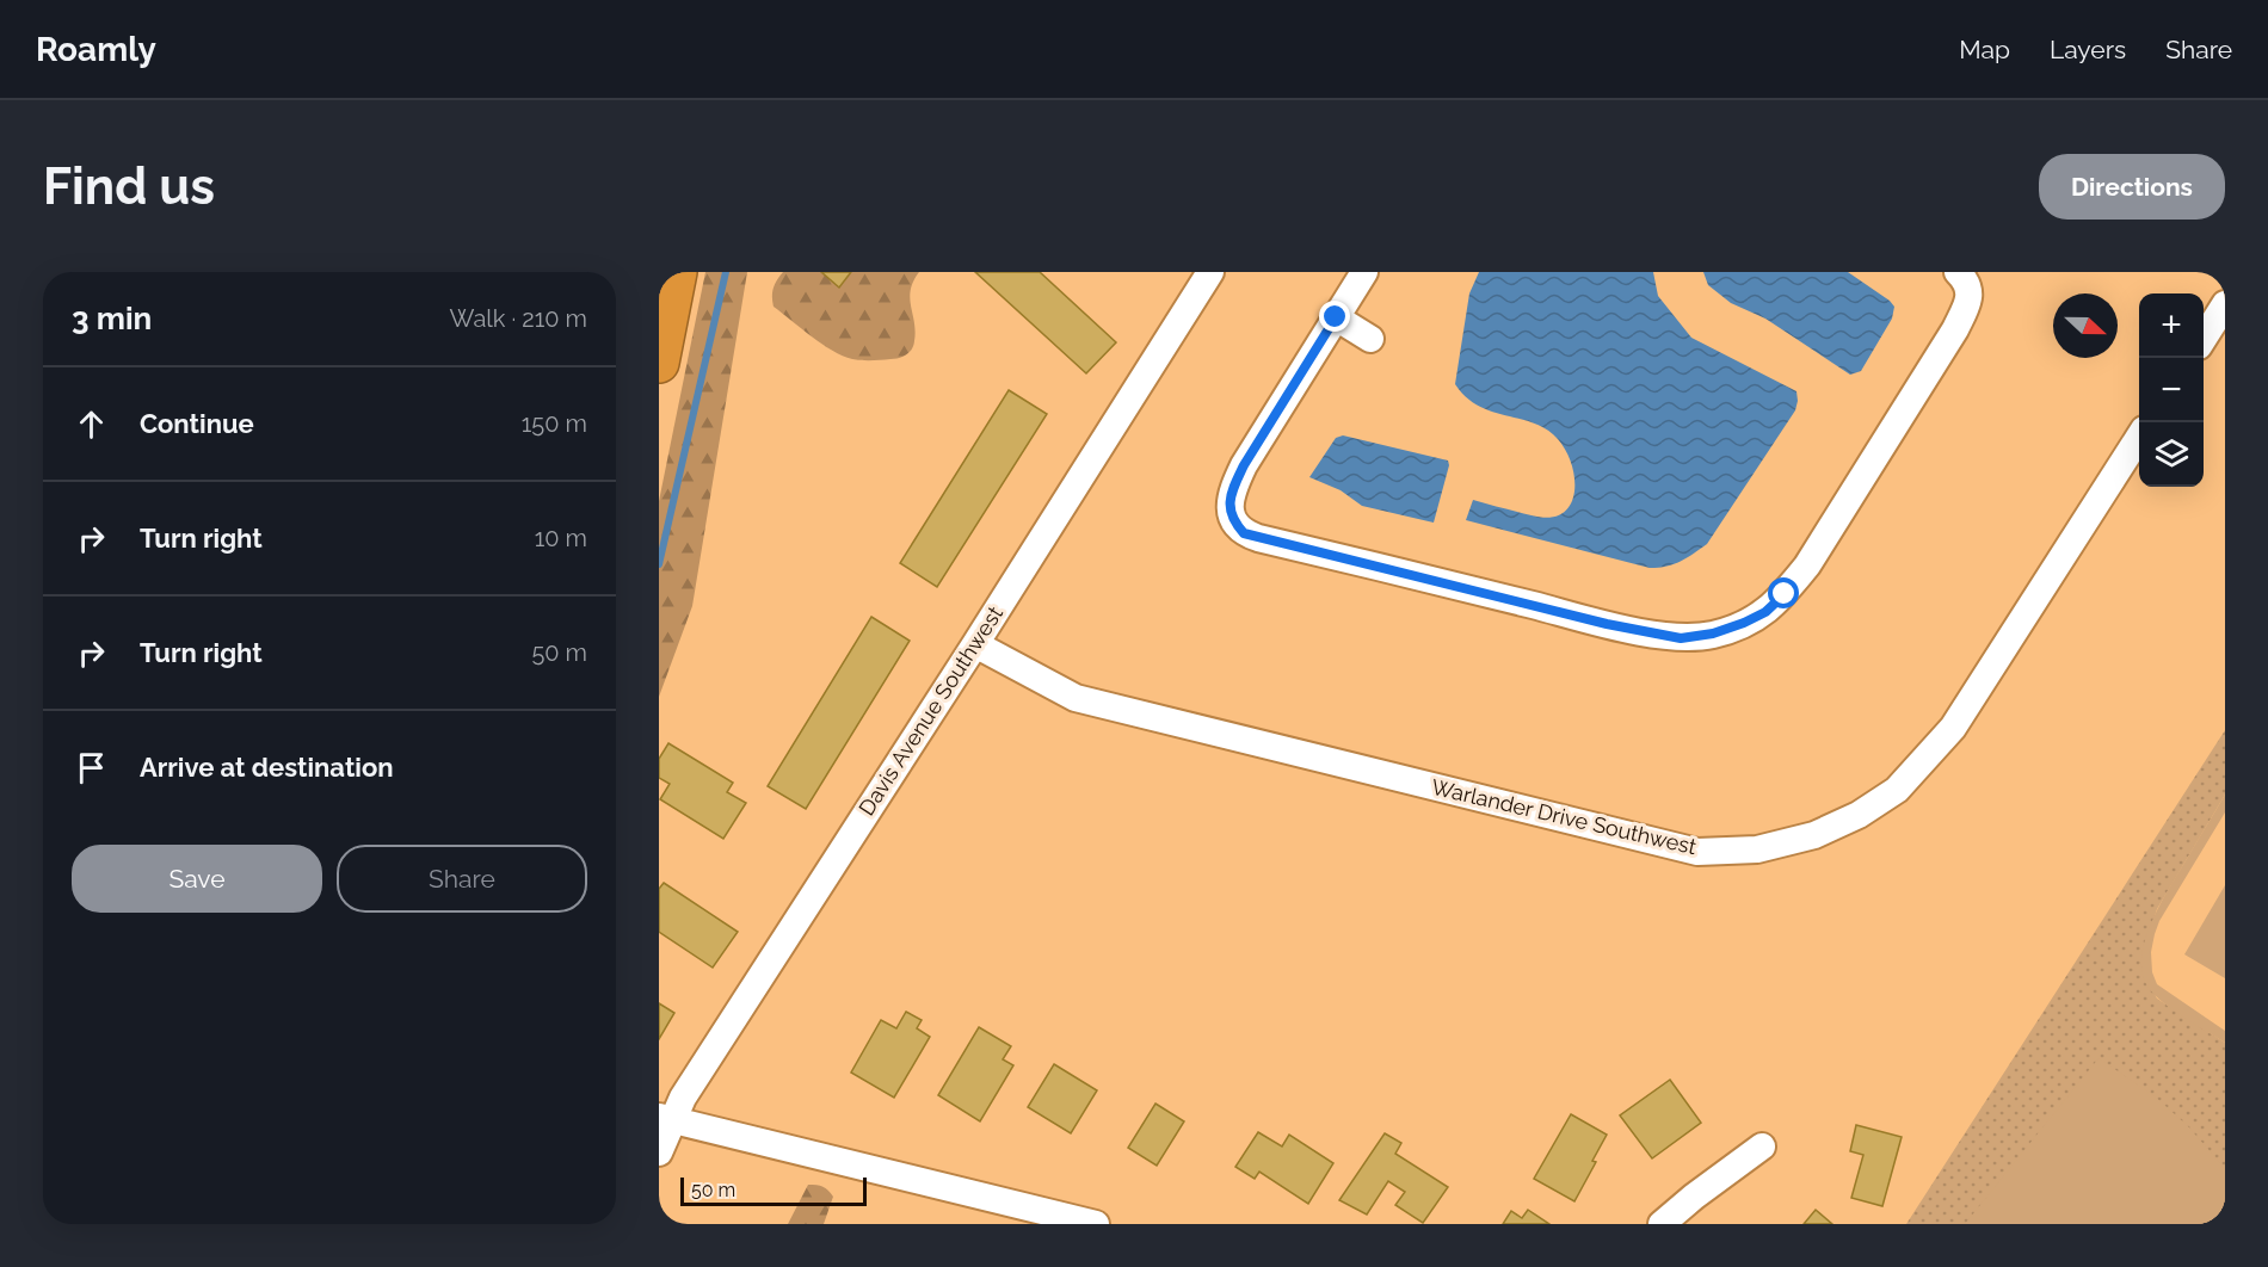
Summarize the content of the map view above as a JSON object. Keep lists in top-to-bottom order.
{
  "streets": {
    "street": ["Davis Avenue Southwest", "Warlander Drive Southwest"]
  },
  "crossings": [
    ["Davis Avenue Southwest", "Warlander Drive Southwest"]
  ],
  "scale_bar": "50 m",
  "north": "right",
  "page": {
    "header": "Roamly",
    "nav": ["Map", "Layers", "Share"],
    "buttons": [
      "Directions",
      ["Save", "Share"]
    ],
    "title": "Find us",
    "heading": ["3 min", "Walk · 210 m"],
    "map_buttons": ["+", "−"],
    "list": [
      ["Continue", "150 m"],
      ["Turn right", "10 m"],
      ["Turn right", "50 m"],
      "Arrive at destination"
    ],
    "scale": "50 m"
  }
}
